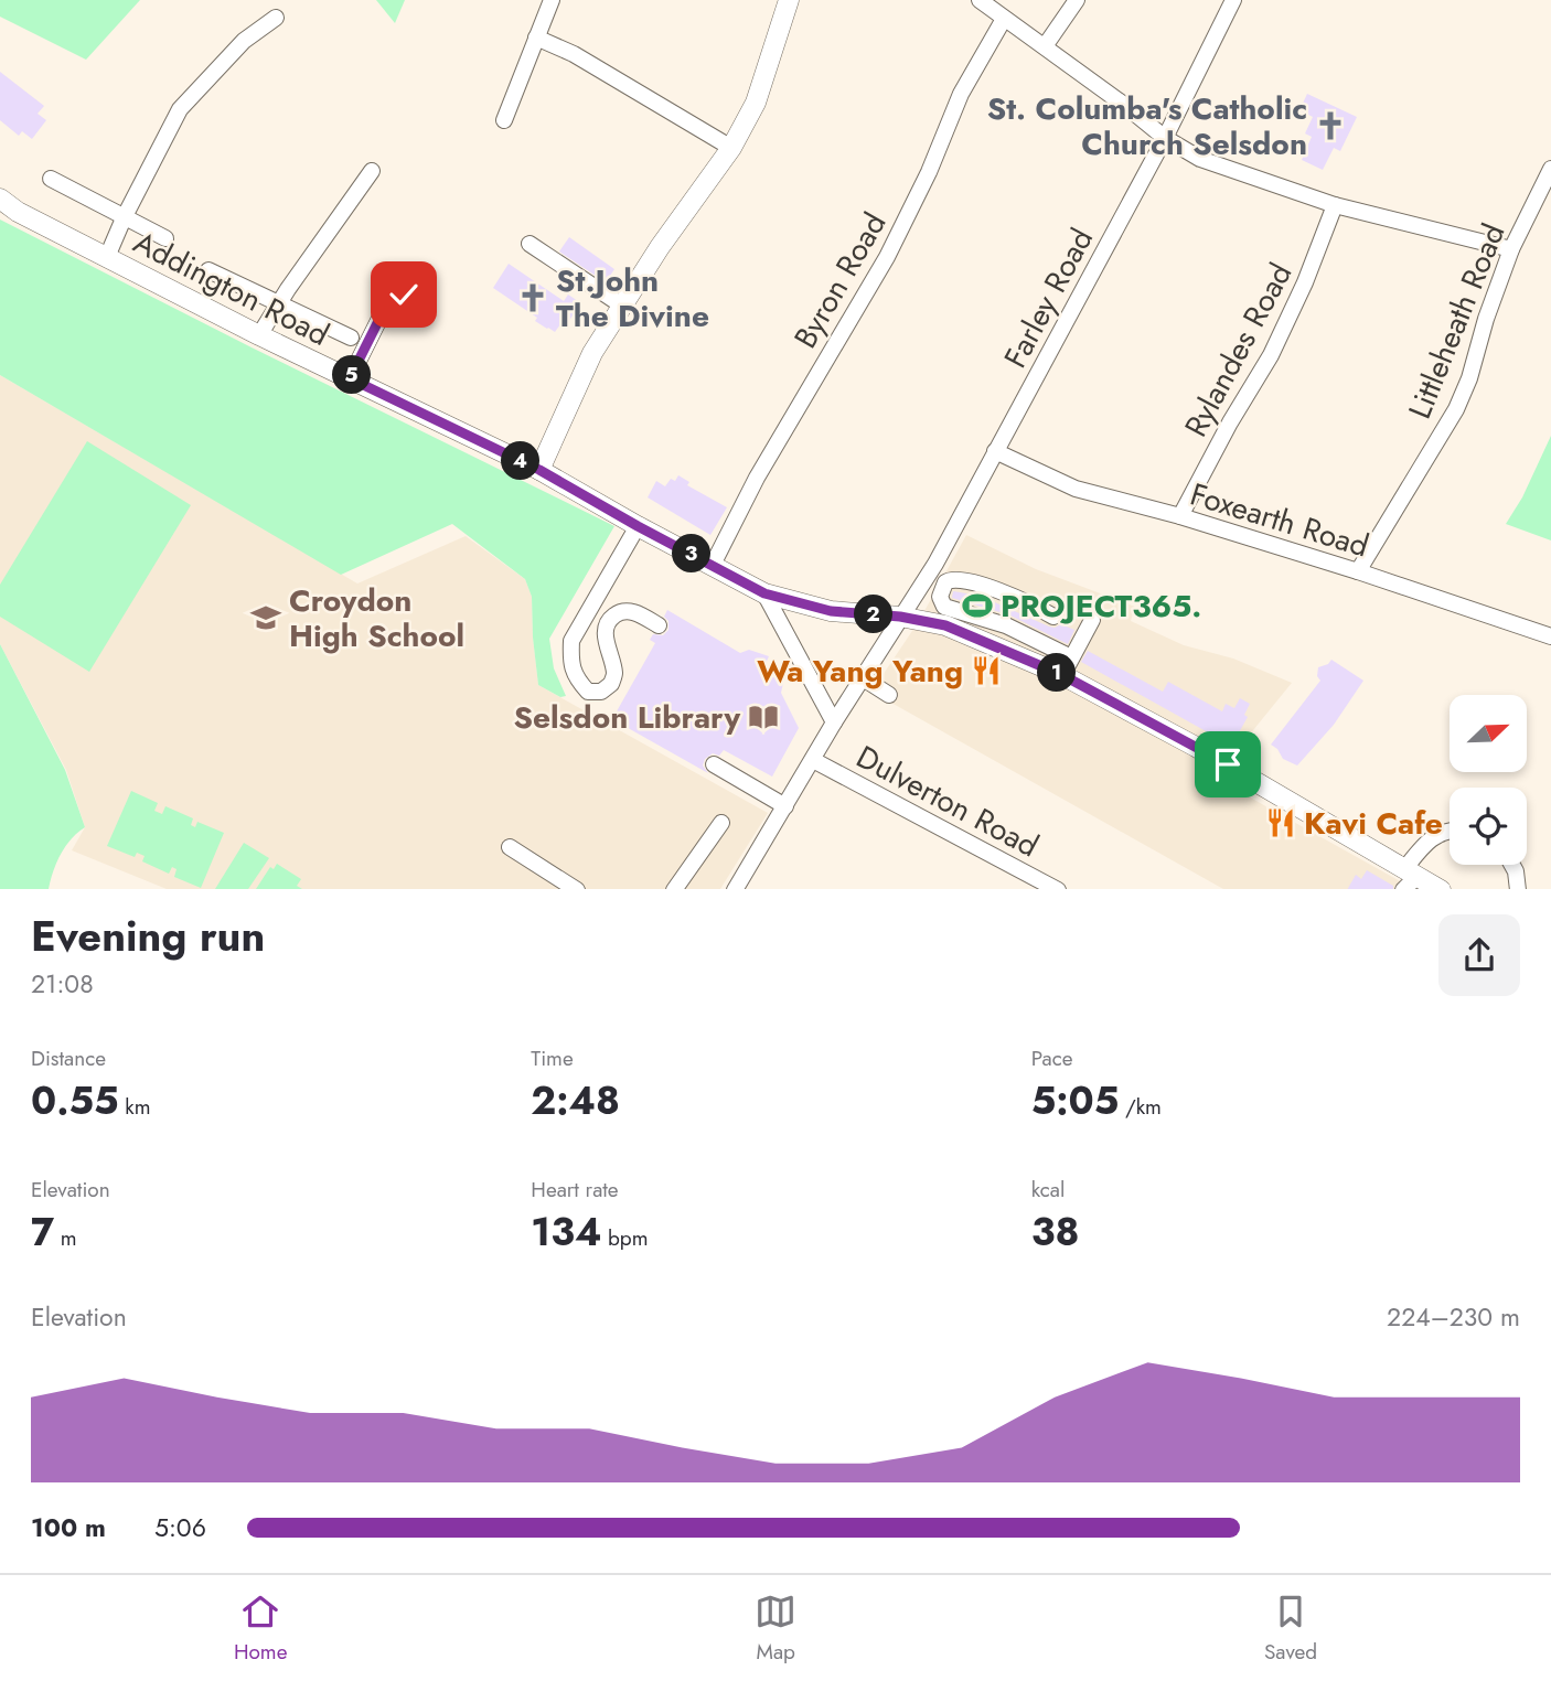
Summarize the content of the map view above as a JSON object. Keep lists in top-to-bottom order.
{
  "streets": {
    "main road": ["Addington Road"],
    "street": [
      "Byron Road",
      "Farley Road",
      "Littleheath Road",
      "Rylandes Road",
      "Foxearth Road",
      "Dulverton Road"
    ]
  },
  "crossings": [
    ["Byron Road", "Addington Road"],
    ["Addington Road", "Farley Road"],
    ["Farley Road", "Foxearth Road"],
    ["Farley Road", "Dulverton Road"],
    ["Littleheath Road", "Foxearth Road"],
    ["Rylandes Road", "Foxearth Road"]
  ],
  "places": {
    "church": ["St. Columba's Catholic Church Selsdon", "St.John The Divine"],
    "sports": ["PROJECT365."],
    "school or university": ["Croydon High School"],
    "restaurant": ["Wa Yang Yang", "Kavi Cafe"],
    "library": ["Selsdon Library"]
  },
  "north": "top right",
  "page": {
    "pins": [
      "5",
      "4",
      "3",
      "2",
      "1"
    ],
    "heading": ["Evening run", "21:08"],
    "stats": [
      ["Distance", "0.55 km"],
      ["Time", "2:48"],
      ["Pace", "5:05 /km"],
      ["Elevation", "7 m"],
      ["Heart rate", "134 bpm"],
      ["kcal", "38"]
    ],
    "chart": ["Elevation", "224–230 m"],
    "list": [
      {
        "name": "100 m",
        "note": "5:06"
      }
    ],
    "tabs": ["Home", "Map", "Saved"]
  }
}
